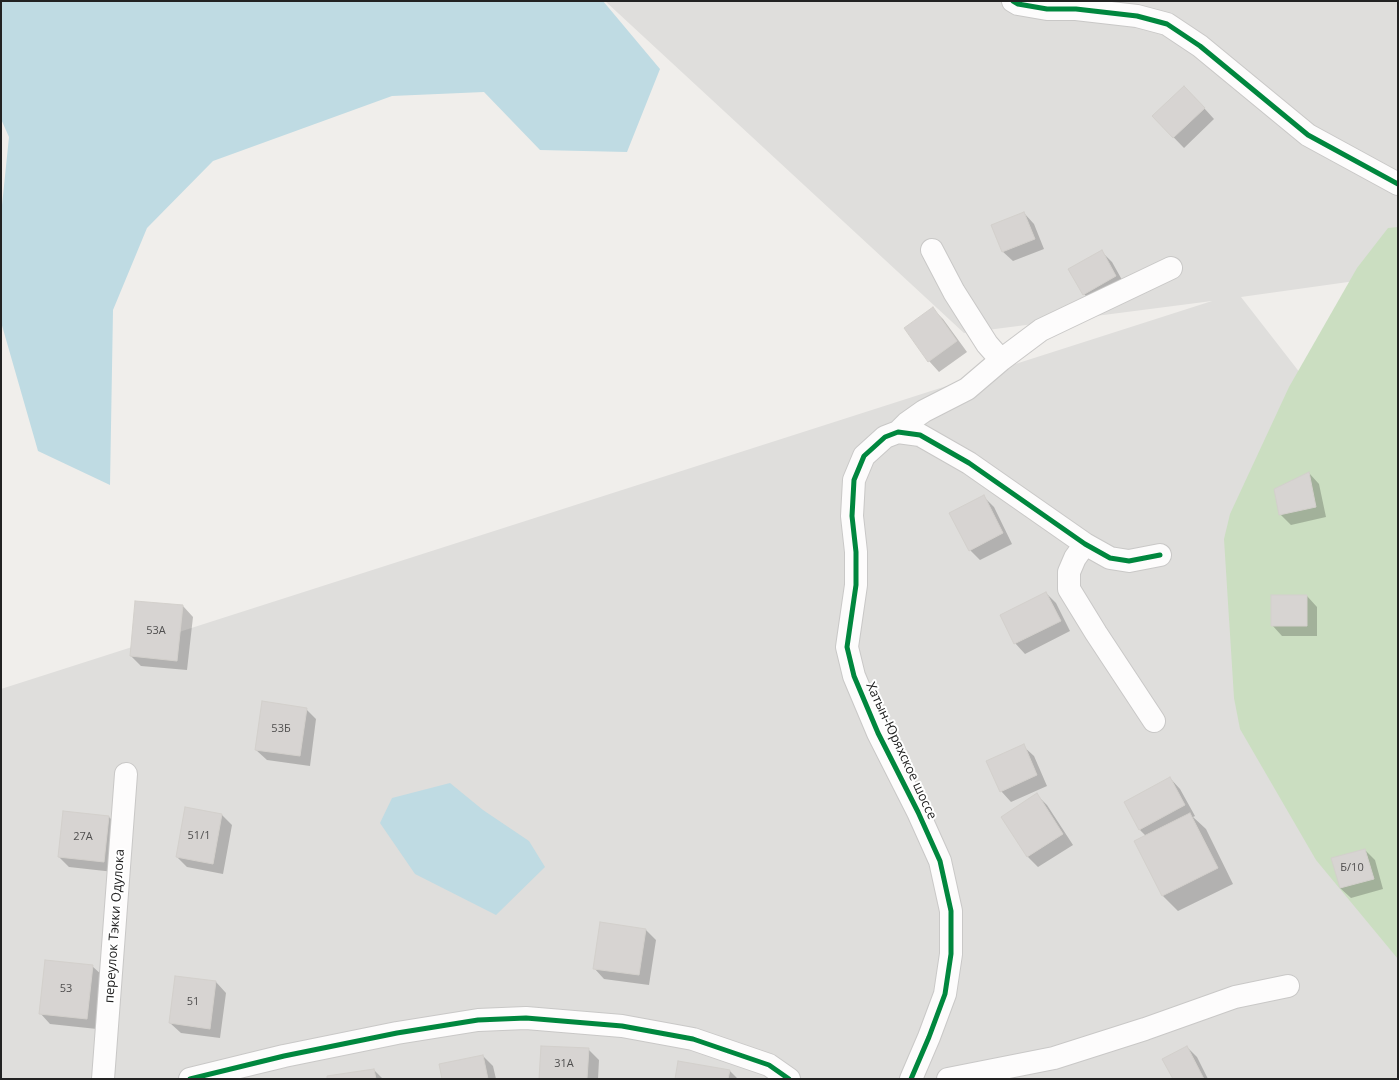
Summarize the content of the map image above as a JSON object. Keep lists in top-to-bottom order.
{
  "streets": {
    "street": ["Хатын-Юряхское шоссе", "переулок Тэкки Одулока"]
  },
  "house_numbers": [
    "53А",
    "53Б",
    "51/1",
    "27А",
    "Б/10",
    "53",
    "51",
    "31А"
  ]
}
